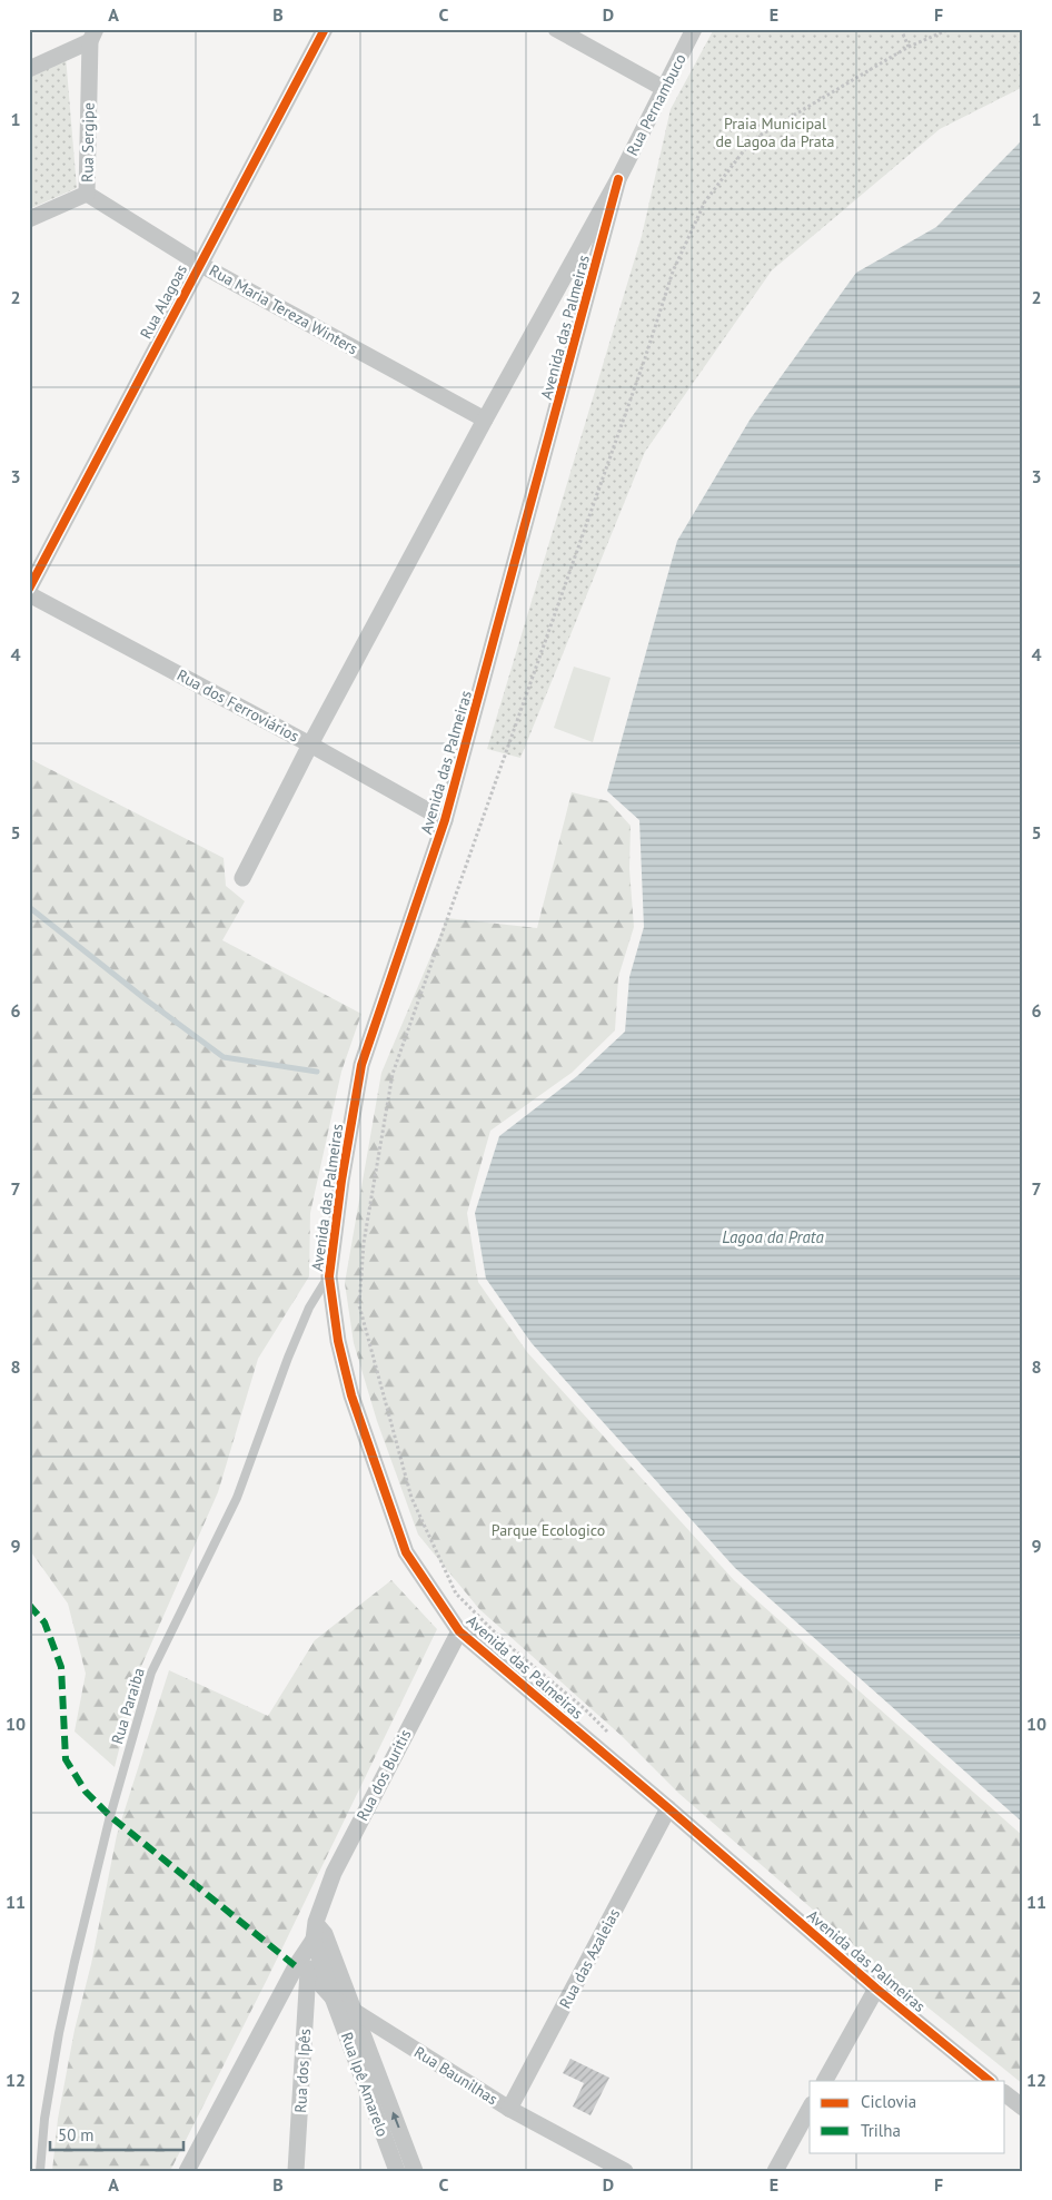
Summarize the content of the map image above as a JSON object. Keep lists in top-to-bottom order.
{
  "streets": {
    "street": [
      "Rua Pernambuco",
      "Rua Sergipe",
      "Rua Alagoas",
      "Rua Maria Tereza Winters",
      "Avenida das Palmeiras",
      "Rua dos Ferroviários",
      "Rua dos Buritis",
      "Rua das Azaleias",
      "Rua dos Ipês",
      "Rua Baunilhas",
      "Rua Ipê Amarelo"
    ],
    "lane": ["Rua Paraiba"]
  },
  "crossings": [
    ["Rua Pernambuco", "Avenida das Palmeiras"],
    ["Rua Sergipe", "Rua Maria Tereza Winters"],
    ["Rua Alagoas", "Rua Maria Tereza Winters"],
    ["Avenida das Palmeiras", "Rua dos Ferroviários"],
    ["Avenida das Palmeiras", "Rua Paraiba"],
    ["Avenida das Palmeiras", "Rua dos Buritis"],
    ["Avenida das Palmeiras", "Rua das Azaleias"],
    ["Rua dos Buritis", "Rua dos Ipês"],
    ["Rua dos Buritis", "Rua Baunilhas"],
    ["Rua das Azaleias", "Rua Baunilhas"],
    ["Rua dos Ipês", "Rua Baunilhas"],
    ["Rua Baunilhas", "Rua Ipê Amarelo"]
  ],
  "water": ["Lagoa da Prata"],
  "parks": ["Praia Municipal de Lagoa da Prata", "Parque Ecologico"],
  "legend": ["Ciclovia", "Trilha"],
  "scale_bar": "50 m",
  "grid": {
    "columns": [
      "A",
      "B",
      "C",
      "D",
      "E",
      "F"
    ],
    "rows": [
      "1",
      "2",
      "3",
      "4",
      "5",
      "6",
      "7",
      "8",
      "9",
      "10",
      "11",
      "12"
    ]
  }
}
